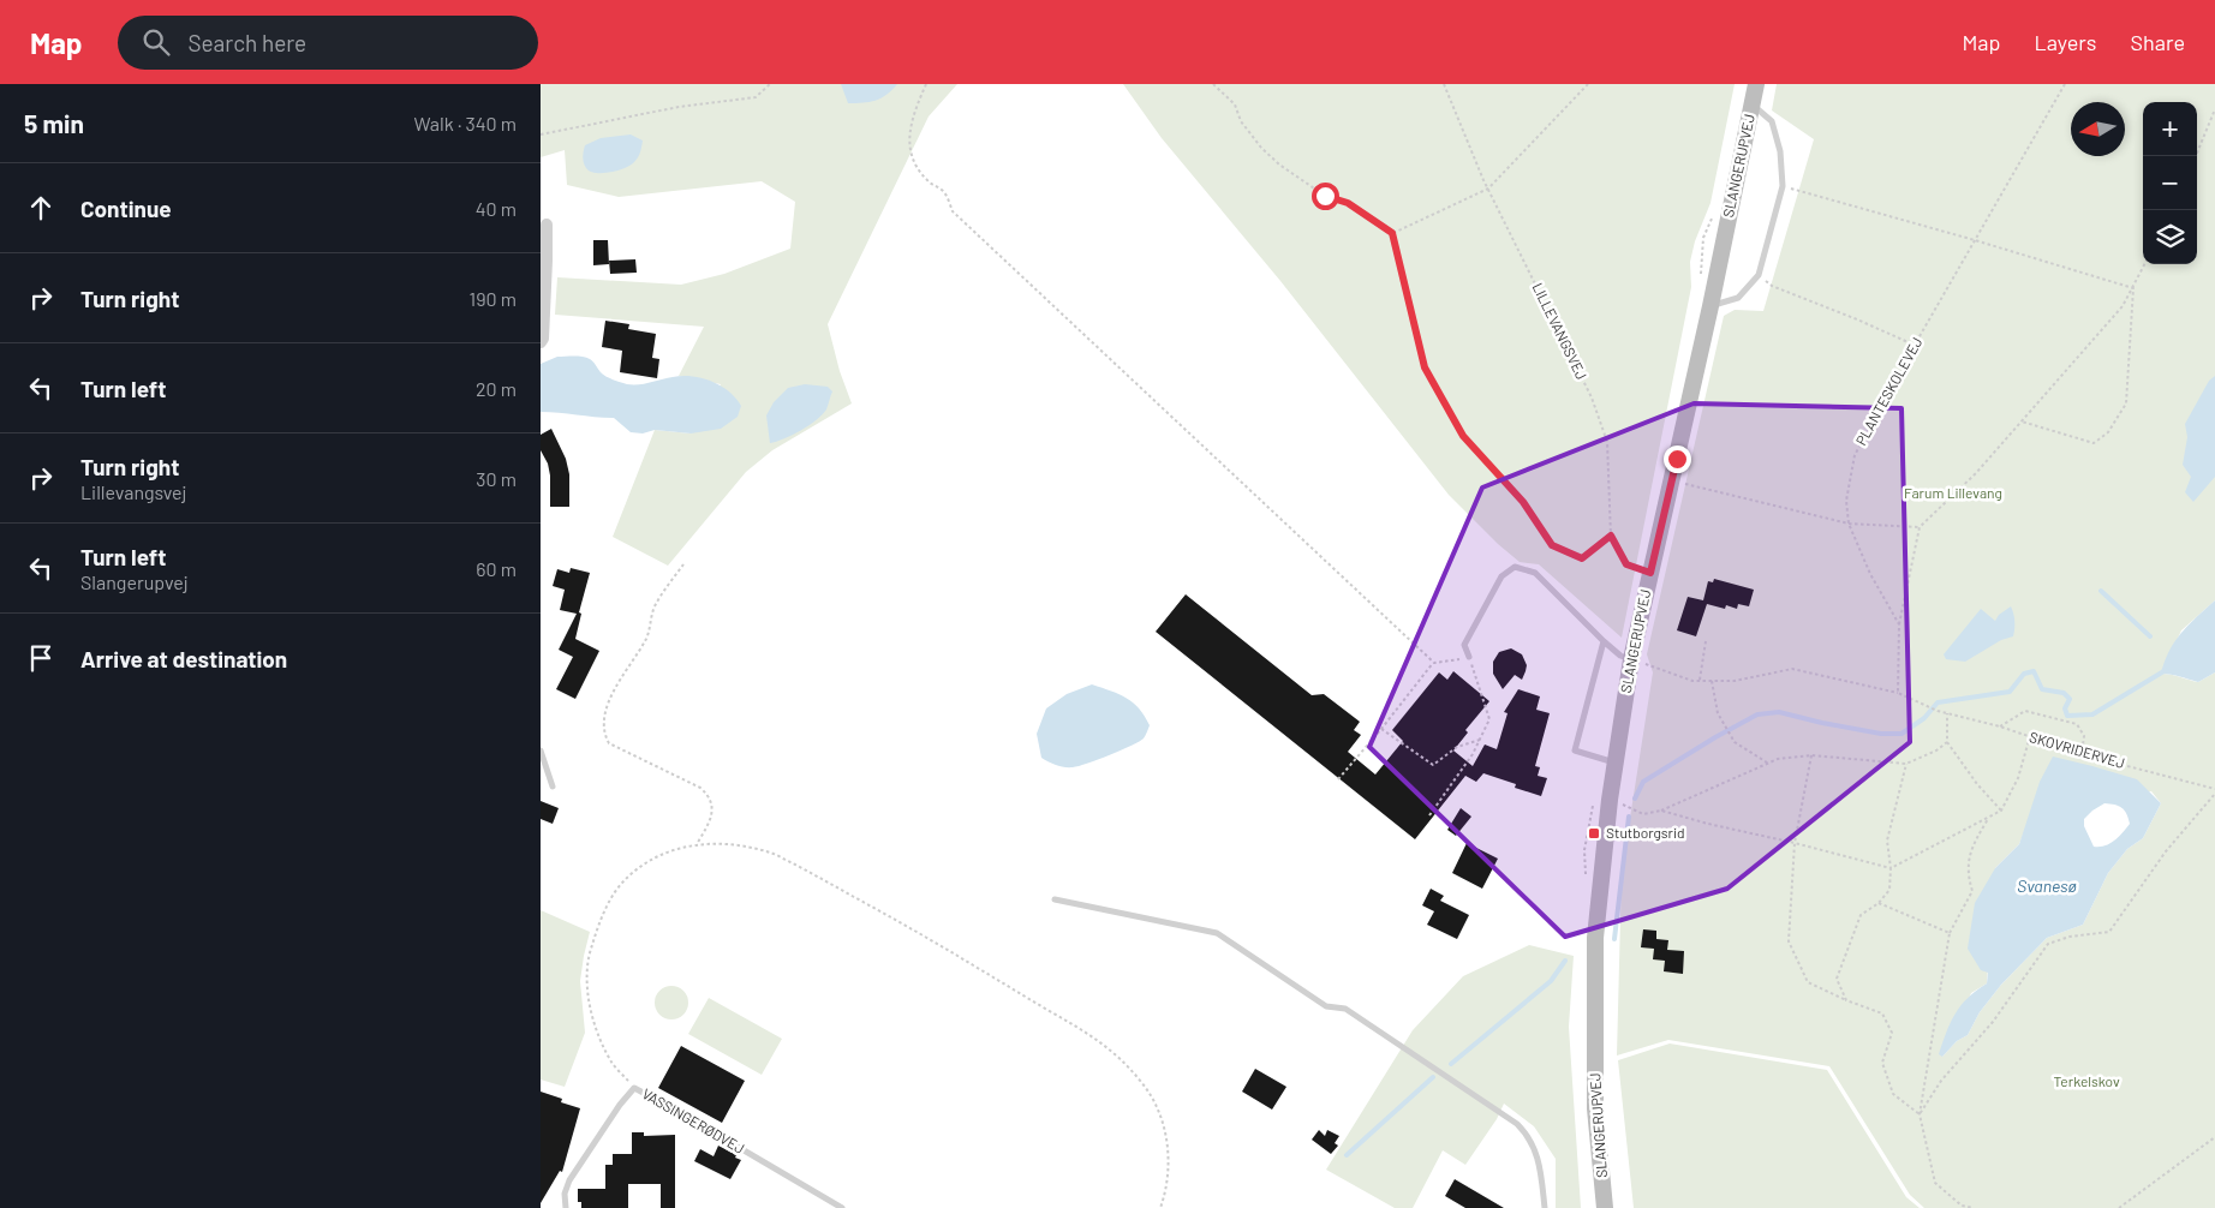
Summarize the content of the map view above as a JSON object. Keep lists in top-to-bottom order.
{
  "streets": {
    "main road": ["SLANGERUPVEJ"],
    "lane": ["VASSINGERØDVEJ"],
    "path": ["LILLEVANGSVEJ", "PLANTESKOLEVEJ", "SKOVRIDERVEJ"]
  },
  "crossings": [
    ["SLANGERUPVEJ", "LILLEVANGSVEJ"]
  ],
  "water": ["Svanesø"],
  "parks": ["Farum Lillevang", "Terkelskov"],
  "places": {
    "transit": ["Stutborgsrid"]
  },
  "north": "left",
  "page": {
    "header": "Map",
    "search": "Search here",
    "nav": ["Map", "Layers", "Share"],
    "heading": ["5 min", "Walk · 340 m"],
    "map_buttons": ["+", "−"],
    "list": [
      ["Continue", "40 m"],
      ["Turn right", "190 m"],
      ["Turn left", "20 m"],
      ["Turn right", "Lillevangsvej", "30 m"],
      ["Turn left", "Slangerupvej", "60 m"],
      "Arrive at destination"
    ]
  }
}
